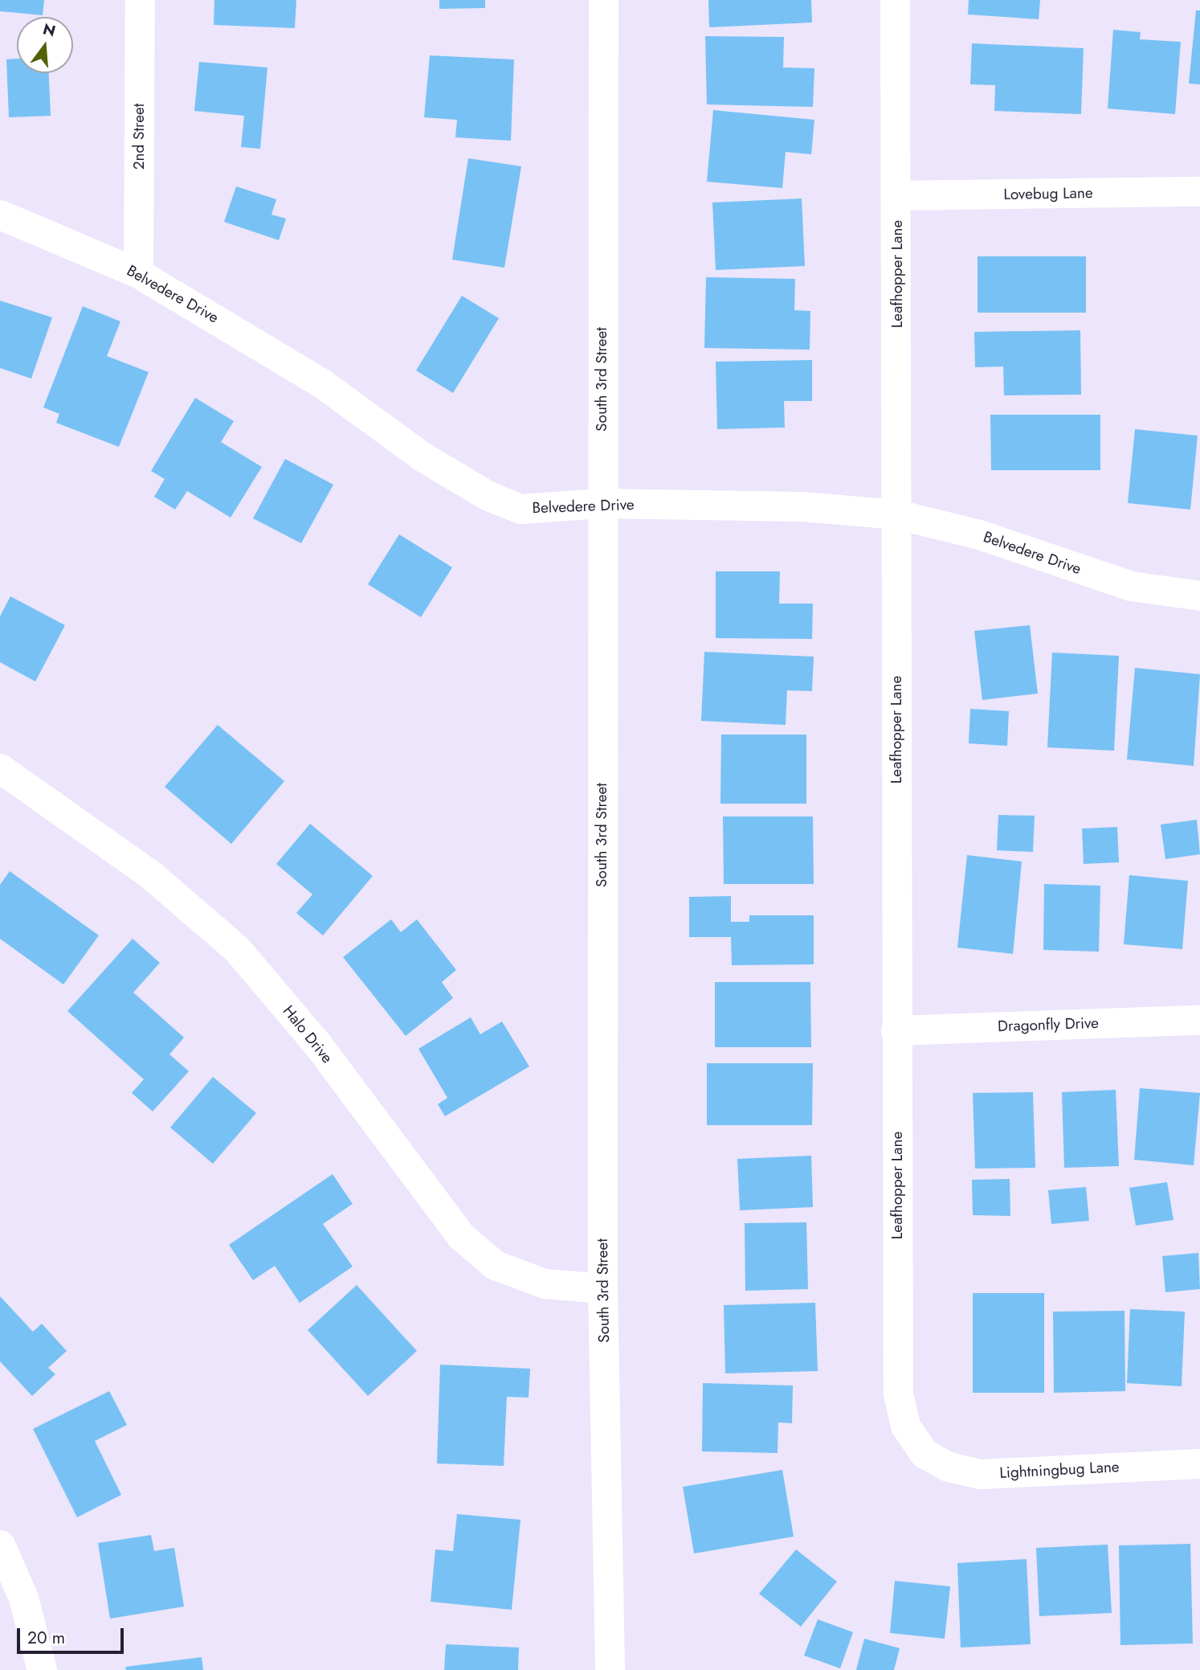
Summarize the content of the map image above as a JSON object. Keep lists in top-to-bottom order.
{
  "streets": {
    "street": [
      "2nd Street",
      "Lovebug Lane",
      "Leafhopper Lane",
      "Belvedere Drive",
      "South 3rd Street",
      "Dragonfly Drive",
      "Halo Drive",
      "Lightningbug Lane"
    ]
  },
  "crossings": [
    ["2nd Street", "Belvedere Drive"],
    ["Lovebug Lane", "Leafhopper Lane"],
    ["Leafhopper Lane", "Belvedere Drive"],
    ["Leafhopper Lane", "Dragonfly Drive"],
    ["Leafhopper Lane", "Lightningbug Lane"],
    ["Belvedere Drive", "South 3rd Street"],
    ["South 3rd Street", "Halo Drive"]
  ],
  "scale_bar": "20 m",
  "north": "top"
}
